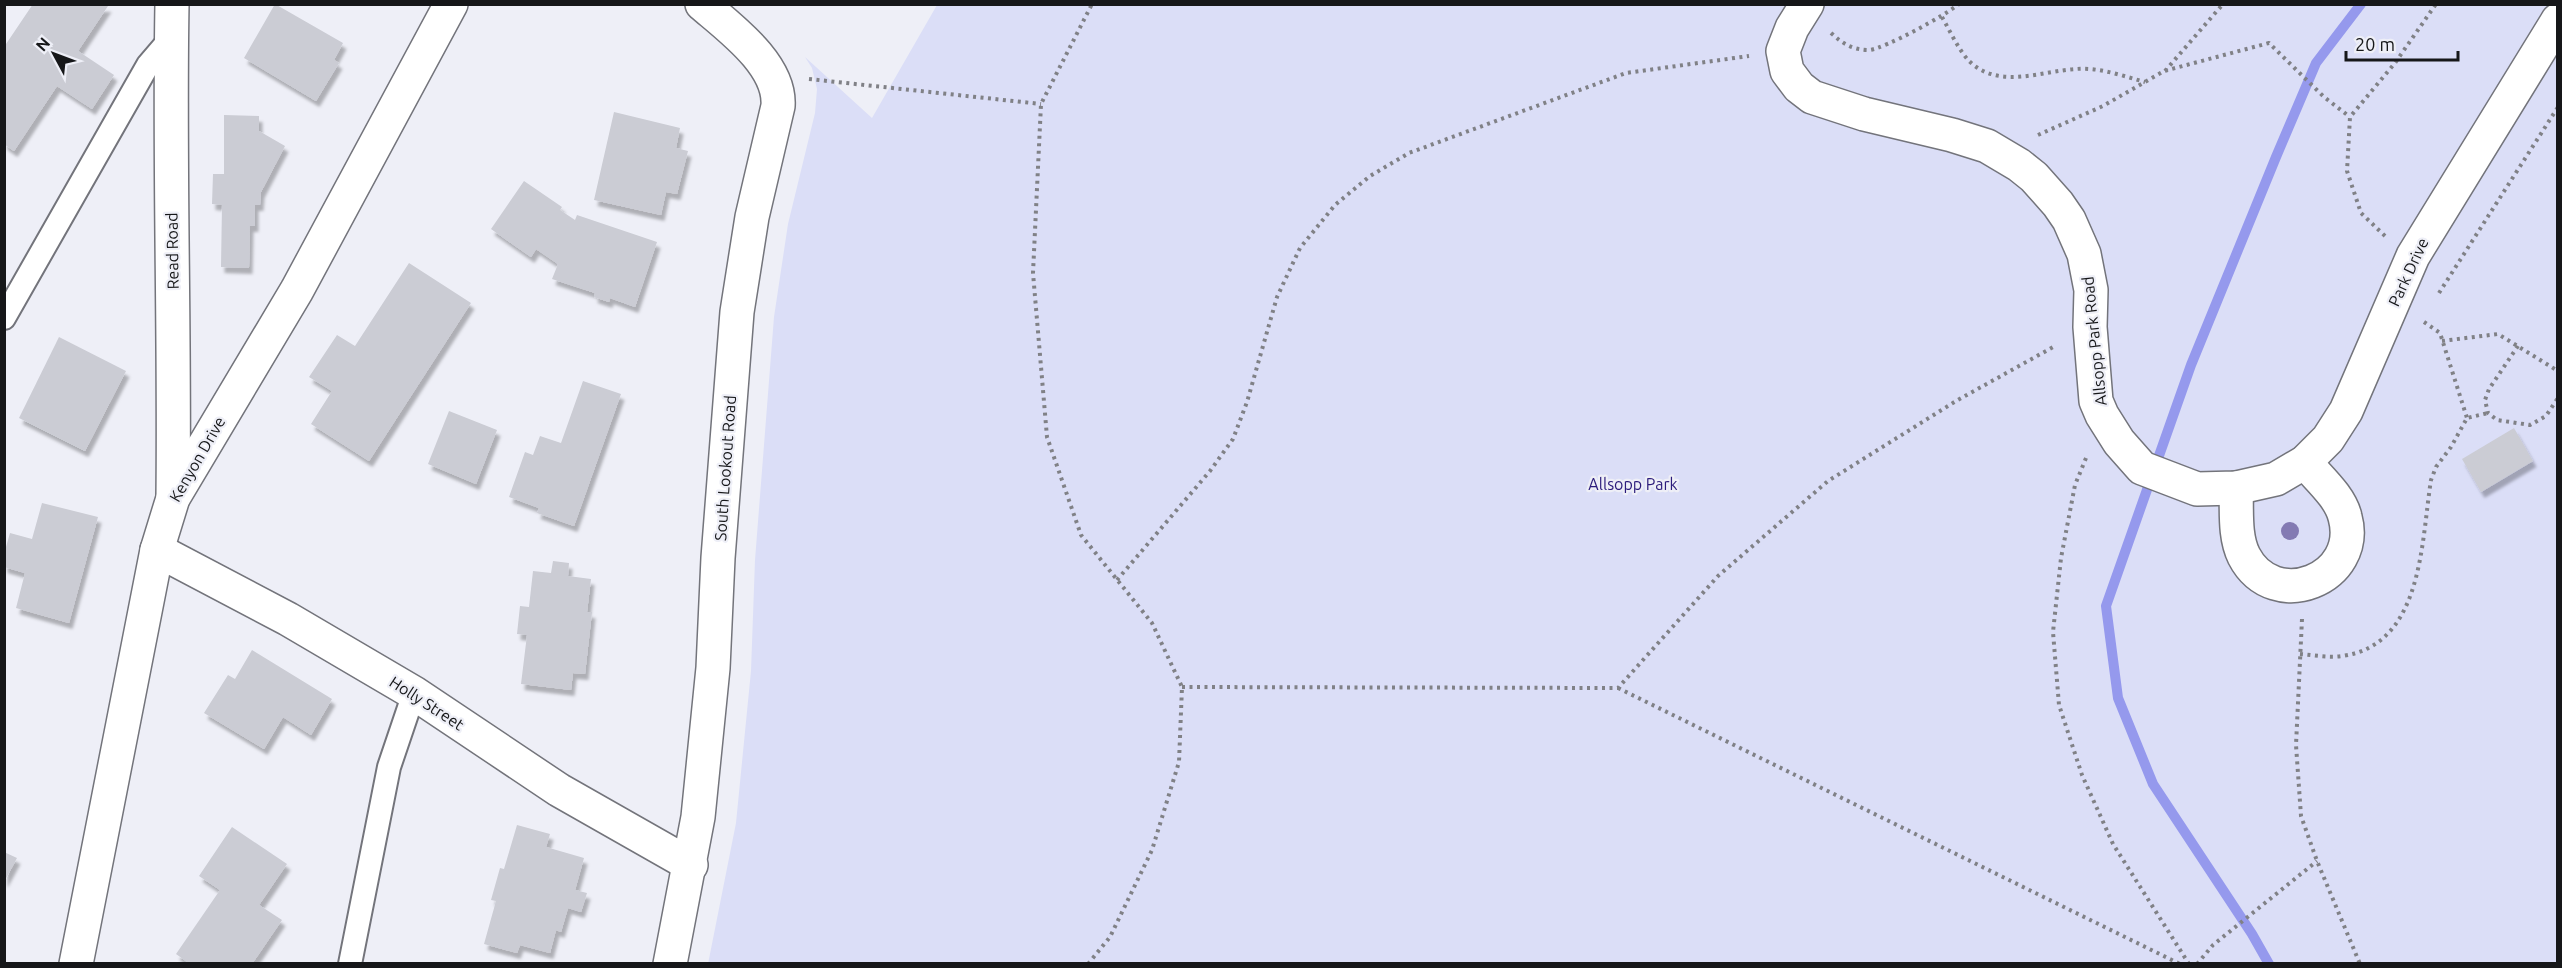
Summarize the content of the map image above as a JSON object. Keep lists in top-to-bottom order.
{
  "streets": {
    "street": [
      "Read Road",
      "Park Drive",
      "Allsopp Park Road",
      "Kenyon Drive",
      "South Lookout Road",
      "Holly Street"
    ]
  },
  "crossings": [
    ["Read Road", "Kenyon Drive"],
    ["Park Drive", "Allsopp Park Road"],
    ["Kenyon Drive", "Holly Street"],
    ["South Lookout Road", "Holly Street"]
  ],
  "parks": ["Allsopp Park"],
  "scale_bar": "20 m",
  "north": "top left"
}
